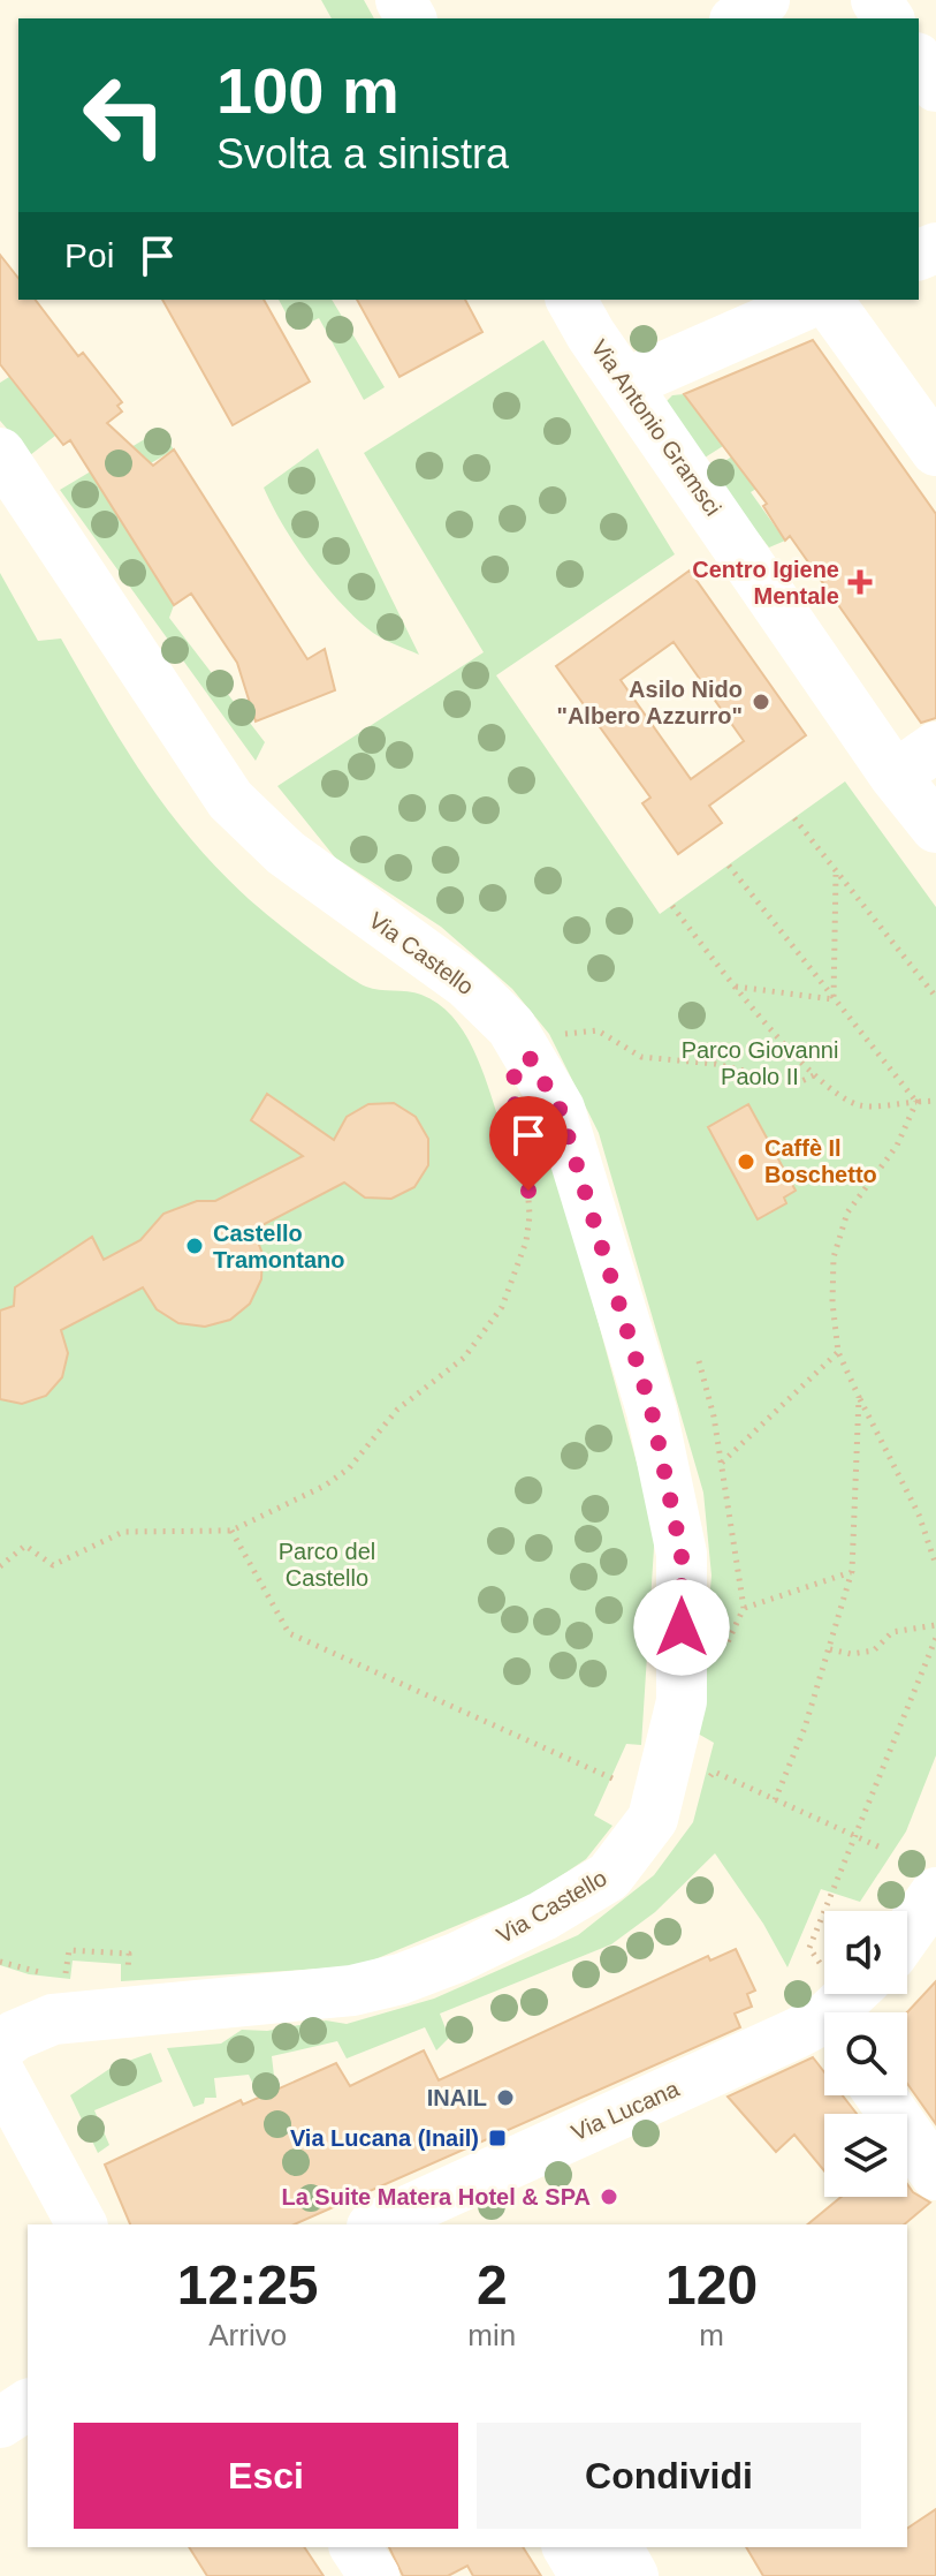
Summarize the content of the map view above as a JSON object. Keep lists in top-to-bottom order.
{
  "streets": {
    "street": ["Via Antonio Gramsci", "Via Castello", "Via Lucana"]
  },
  "parks": ["Parco Giovanni Paolo II", "Parco del Castello"],
  "places": {
    "health": ["Centro Igiene Mentale"],
    "other": [
      "Asilo Nido \"Albero Azzurro\"",
      "Caffè Il Boschetto",
      "Castello Tramontano",
      "INAIL",
      "La Suite Matera Hotel & SPA"
    ],
    "transit": ["Via Lucana (Inail)"]
  },
  "page": {
    "turn": ["100 m", "Svolta a sinistra"],
    "then": "Poi",
    "eta": [
      "12:25",
      "Arrivo",
      "2",
      "min",
      "120",
      "m"
    ],
    "buttons": ["Esci", "Condividi"]
  }
}
